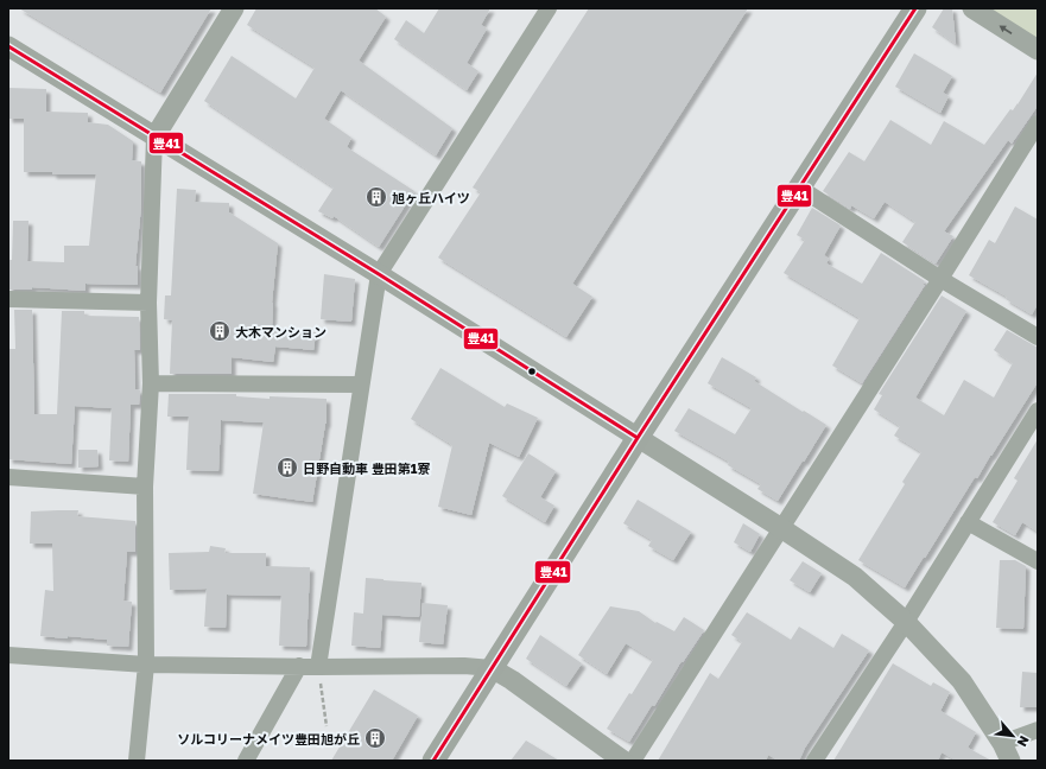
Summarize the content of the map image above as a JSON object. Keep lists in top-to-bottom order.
{
  "places": {
    "building": [
      "旭ヶ丘ハイツ",
      "大木マンション",
      "日野自動車 豊田第1寮",
      "ソルコリーナメイツ豊田旭が丘"
    ]
  },
  "lines": ["transit line 豊41"],
  "north": "bottom right"
}
